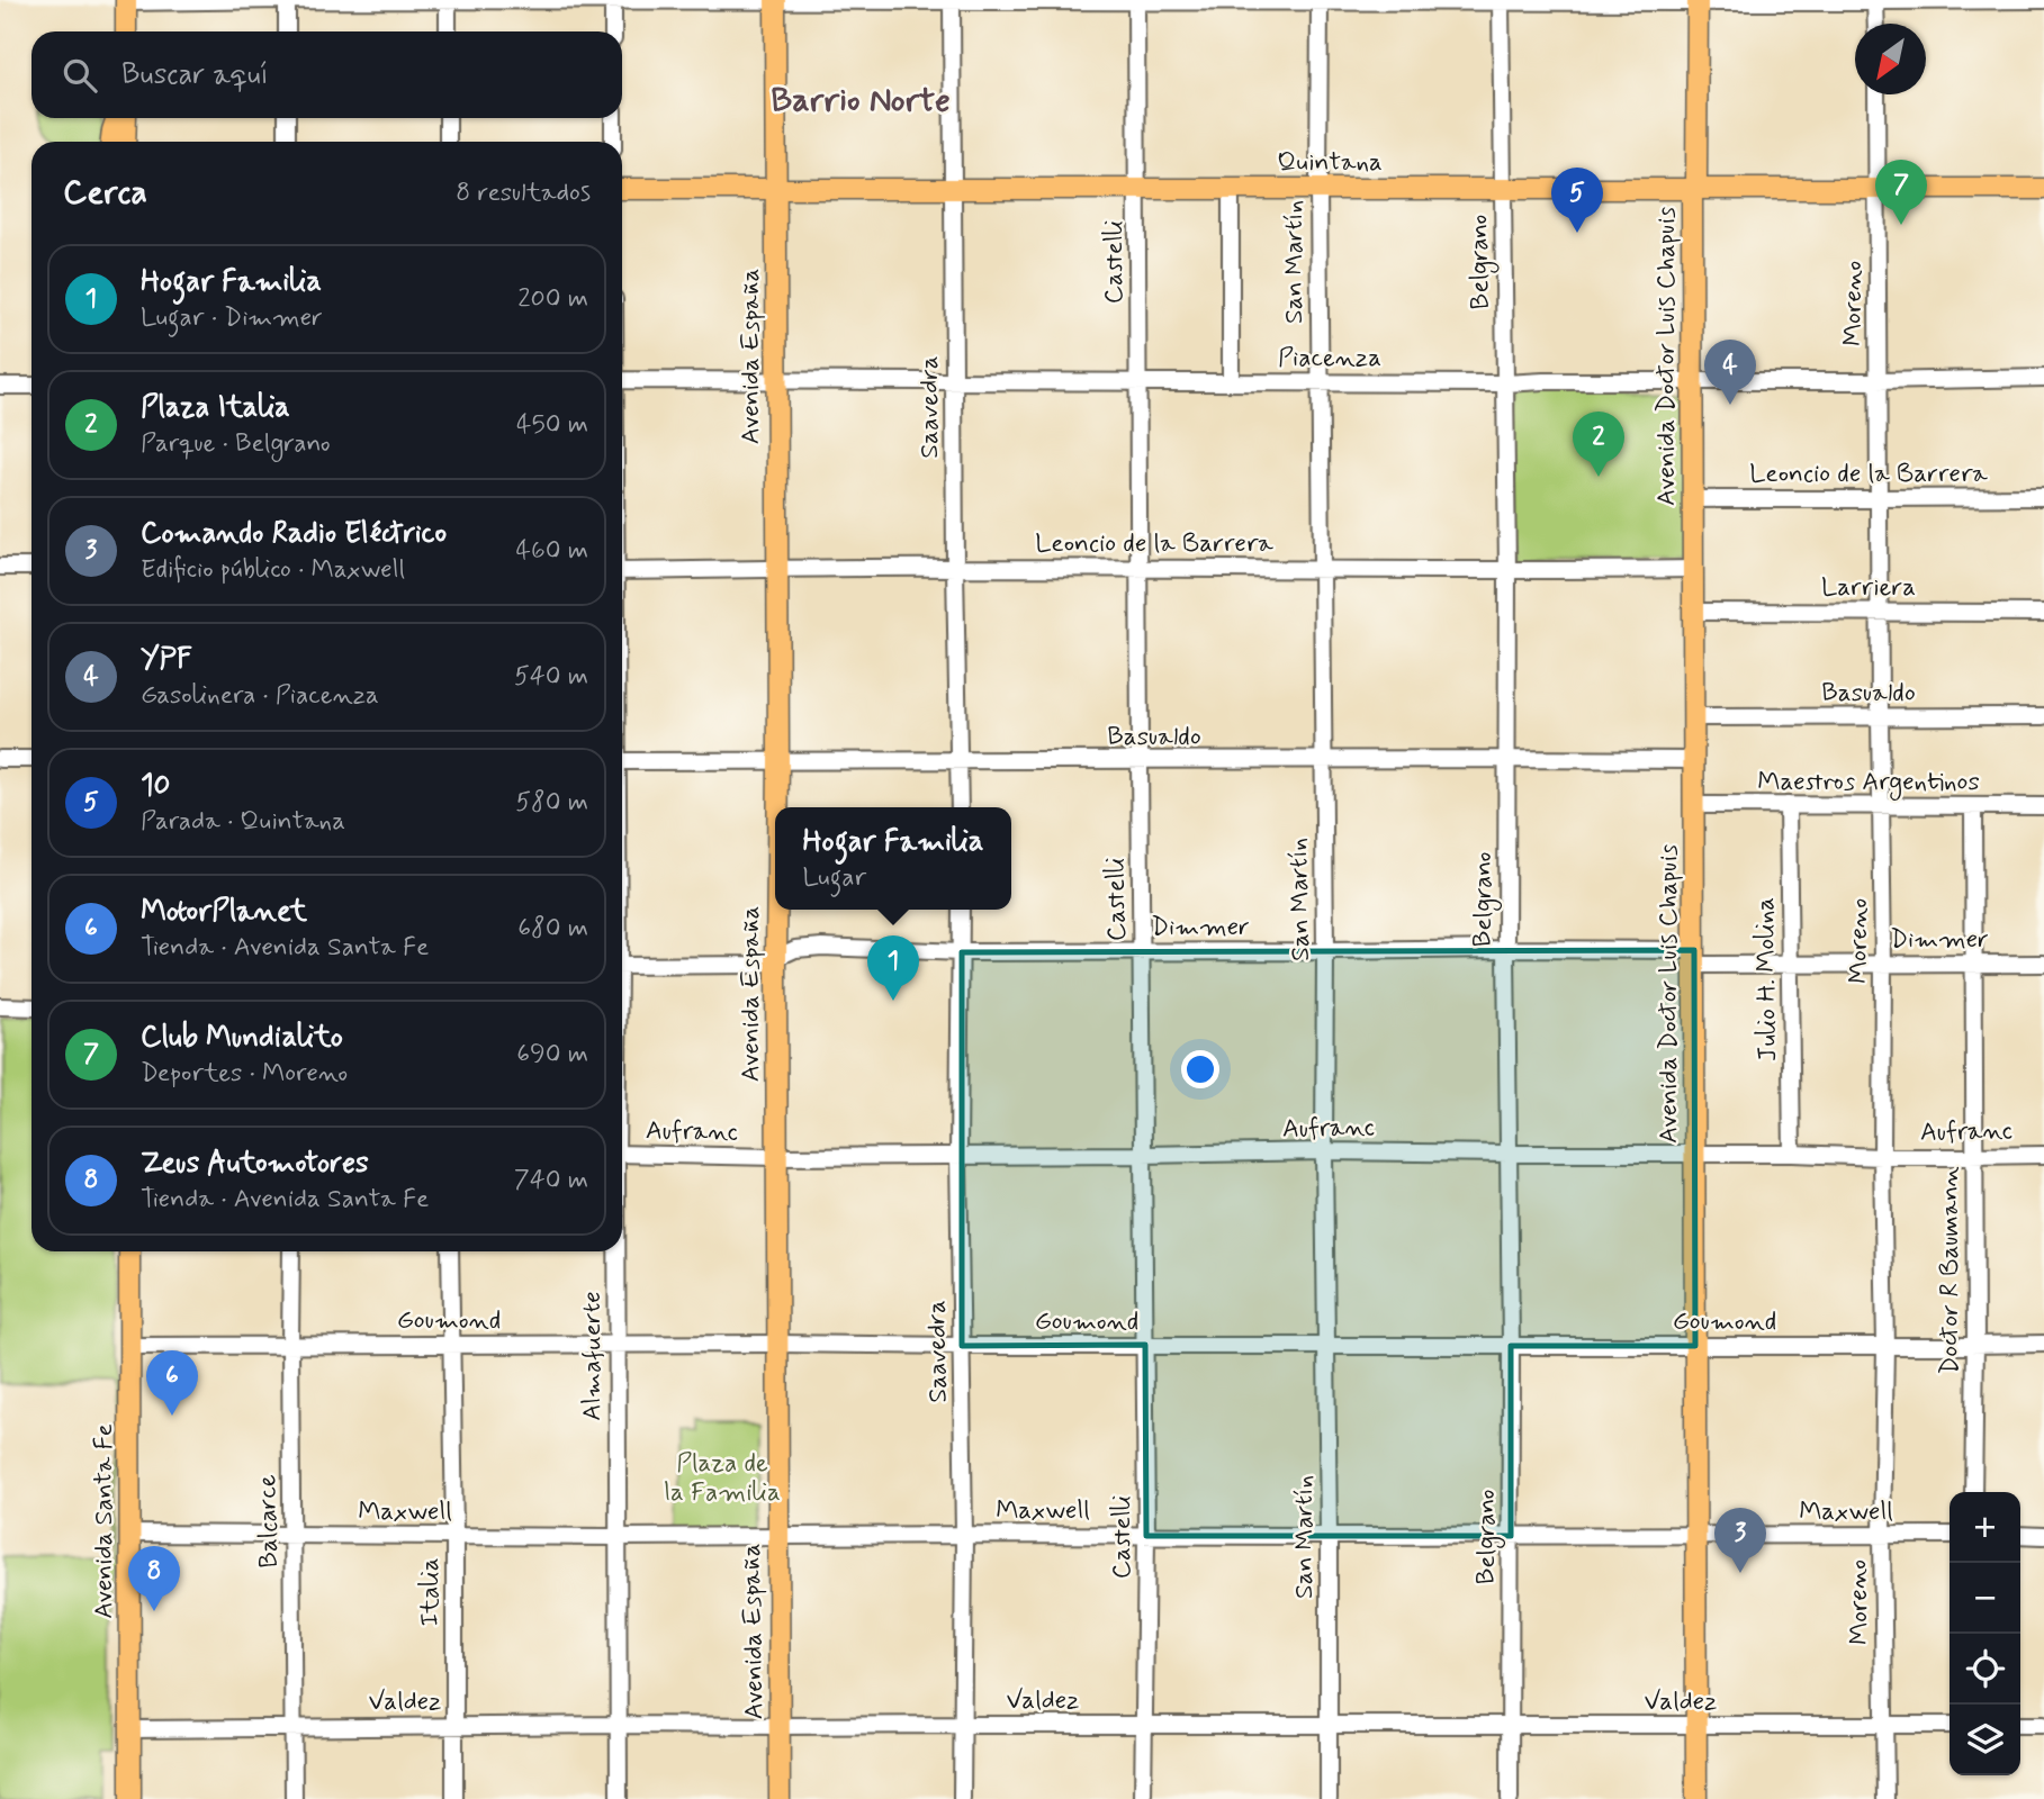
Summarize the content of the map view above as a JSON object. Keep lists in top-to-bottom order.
{
  "streets": {
    "main road": [
      "Quintana",
      "Avenida España",
      "Avenida Doctor Luis Chapuis",
      "Avenida Santa Fe"
    ],
    "street": [
      "Castelli",
      "San Martín",
      "Belgrano",
      "Moreno",
      "Piacenza",
      "Saavedra",
      "Leoncio de la Barrera",
      "Larriera",
      "Basualdo",
      "Maestros Argentinos",
      "Dimmer",
      "Julio H. Molina",
      "Aufranc",
      "Doctor R Baumann",
      "Goumond",
      "Almafuerte",
      "Maxwell",
      "Balcarce",
      "Italia",
      "Valdez"
    ]
  },
  "crossings": [
    ["Quintana", "Castelli"],
    ["Quintana", "San Martín"],
    ["Quintana", "Belgrano"],
    ["Quintana", "Moreno"],
    ["Quintana", "Avenida España"],
    ["Quintana", "Avenida Doctor Luis Chapuis"],
    ["Quintana", "Saavedra"],
    ["Castelli", "Piacenza"],
    ["Castelli", "Leoncio de la Barrera"],
    ["Castelli", "Basualdo"],
    ["Castelli", "Dimmer"],
    ["Castelli", "Aufranc"],
    ["Castelli", "Goumond"],
    ["Castelli", "Maxwell"],
    ["Castelli", "Valdez"],
    ["San Martín", "Piacenza"],
    ["San Martín", "Leoncio de la Barrera"],
    ["San Martín", "Basualdo"],
    ["San Martín", "Dimmer"],
    ["San Martín", "Aufranc"],
    ["San Martín", "Goumond"],
    ["San Martín", "Maxwell"],
    ["San Martín", "Valdez"],
    ["Belgrano", "Piacenza"],
    ["Belgrano", "Leoncio de la Barrera"],
    ["Belgrano", "Basualdo"],
    ["Belgrano", "Dimmer"],
    ["Belgrano", "Aufranc"],
    ["Belgrano", "Goumond"],
    ["Belgrano", "Maxwell"],
    ["Belgrano", "Valdez"],
    ["Moreno", "Piacenza"],
    ["Moreno", "Leoncio de la Barrera"],
    ["Moreno", "Larriera"],
    ["Moreno", "Basualdo"],
    ["Moreno", "Maestros Argentinos"],
    ["Moreno", "Dimmer"],
    ["Moreno", "Aufranc"],
    ["Moreno", "Goumond"],
    ["Moreno", "Maxwell"],
    ["Moreno", "Valdez"],
    ["Avenida España", "Piacenza"],
    ["Avenida España", "Leoncio de la Barrera"],
    ["Avenida España", "Basualdo"],
    ["Avenida España", "Dimmer"],
    ["Avenida España", "Aufranc"],
    ["Avenida España", "Goumond"],
    ["Avenida España", "Maxwell"],
    ["Avenida España", "Valdez"],
    ["Piacenza", "Avenida Doctor Luis Chapuis"],
    ["Piacenza", "Saavedra"],
    ["Avenida Doctor Luis Chapuis", "Leoncio de la Barrera"],
    ["Avenida Doctor Luis Chapuis", "Larriera"],
    ["Avenida Doctor Luis Chapuis", "Basualdo"],
    ["Avenida Doctor Luis Chapuis", "Maestros Argentinos"],
    ["Avenida Doctor Luis Chapuis", "Dimmer"],
    ["Avenida Doctor Luis Chapuis", "Aufranc"],
    ["Avenida Doctor Luis Chapuis", "Goumond"],
    ["Avenida Doctor Luis Chapuis", "Maxwell"],
    ["Avenida Doctor Luis Chapuis", "Valdez"],
    ["Saavedra", "Leoncio de la Barrera"],
    ["Saavedra", "Basualdo"],
    ["Saavedra", "Dimmer"],
    ["Saavedra", "Aufranc"],
    ["Saavedra", "Goumond"],
    ["Saavedra", "Maxwell"],
    ["Saavedra", "Valdez"],
    ["Maestros Argentinos", "Julio H. Molina"],
    ["Maestros Argentinos", "Doctor R Baumann"],
    ["Dimmer", "Julio H. Molina"],
    ["Dimmer", "Doctor R Baumann"],
    ["Julio H. Molina", "Aufranc"],
    ["Aufranc", "Doctor R Baumann"],
    ["Doctor R Baumann", "Goumond"],
    ["Goumond", "Almafuerte"],
    ["Goumond", "Avenida Santa Fe"],
    ["Goumond", "Balcarce"],
    ["Goumond", "Italia"],
    ["Almafuerte", "Maxwell"],
    ["Almafuerte", "Valdez"],
    ["Maxwell", "Avenida Santa Fe"],
    ["Maxwell", "Balcarce"],
    ["Maxwell", "Italia"],
    ["Avenida Santa Fe", "Valdez"],
    ["Balcarce", "Valdez"],
    ["Italia", "Valdez"]
  ],
  "districts": ["Barrio Norte"],
  "parks": ["Plaza de la Familia"],
  "north": "bottom left",
  "page": {
    "search": "Buscar aquí",
    "heading": ["Cerca", "8 resultados"],
    "pins": [
      "7",
      "5",
      "4",
      "2",
      "1",
      "6",
      "3",
      "8"
    ],
    "list": [
      {
        "mark": "1",
        "name": "Hogar Familia",
        "note": "Lugar · Dimmer",
        "value": "200 m"
      },
      {
        "mark": "2",
        "name": "Plaza Italia",
        "note": "Parque · Belgrano",
        "value": "450 m"
      },
      {
        "mark": "3",
        "name": "Comando Radio Eléctrico",
        "note": "Edificio público · Maxwell",
        "value": "460 m"
      },
      {
        "mark": "4",
        "name": "YPF",
        "note": "Gasolinera · Piacenza",
        "value": "540 m"
      },
      {
        "mark": "5",
        "name": "10",
        "note": "Parada · Quintana",
        "value": "580 m"
      },
      {
        "mark": "6",
        "name": "MotorPlanet",
        "note": "Tienda · Avenida Santa Fe",
        "value": "680 m"
      },
      {
        "mark": "7",
        "name": "Club Mundialito",
        "note": "Deportes · Moreno",
        "value": "690 m"
      },
      {
        "mark": "8",
        "name": "Zeus Automotores",
        "note": "Tienda · Avenida Santa Fe",
        "value": "740 m"
      }
    ],
    "popup": ["Hogar Familia", "Lugar"],
    "map_buttons": ["+", "−"]
  }
}
